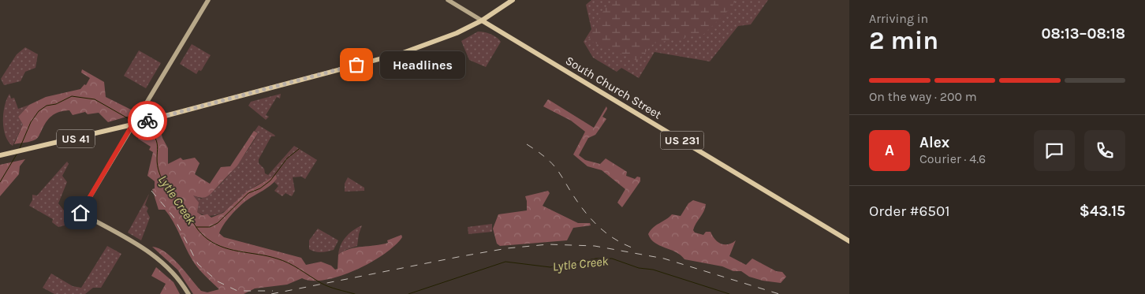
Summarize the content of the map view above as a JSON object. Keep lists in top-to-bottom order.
{
  "streets": {
    "main road": ["South Church Street", "US 41", "US 231"]
  },
  "crossings": [
    ["South Church Street", "US 41"]
  ],
  "water": ["Lytle Creek"],
  "places": ["Headlines"],
  "page": {
    "heading": ["2 min", "Arriving in", "08:13–08:18"],
    "panel": [
      "Alex",
      "Courier · 4.6",
      "Order #6501",
      "$43.15"
    ],
    "bubble": "Headlines",
    "bar": "On the way · 200 m",
    "round": "A"
  }
}
